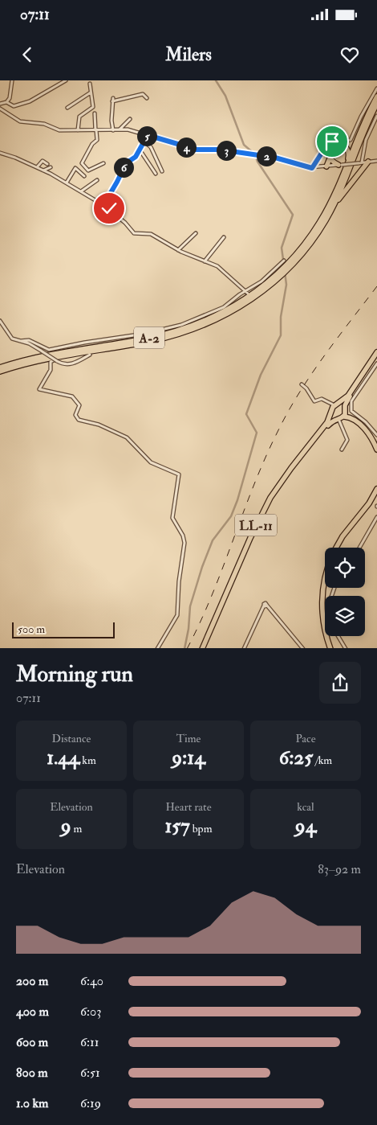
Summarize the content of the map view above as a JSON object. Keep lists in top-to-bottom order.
{
  "streets": {
    "highway": ["A-2", "LL-11"]
  },
  "scale_bar": "500 m",
  "page": {
    "status": "07:11",
    "header": "Milers",
    "pins": [
      "5",
      "4",
      "3",
      "2",
      "6"
    ],
    "scale": "500 m",
    "heading": ["Morning run", "07:11"],
    "stats": [
      ["Distance", "1.44 km"],
      ["Time", "9:14"],
      ["Pace", "6:25 /km"],
      ["Elevation", "9 m"],
      ["Heart rate", "157 bpm"],
      ["kcal", "94"]
    ],
    "chart": ["Elevation", "83–92 m"],
    "list": [
      {
        "name": "200 m",
        "note": "6:40"
      },
      {
        "name": "400 m",
        "note": "6:03"
      },
      {
        "name": "600 m",
        "note": "6:11"
      },
      {
        "name": "800 m",
        "note": "6:51"
      },
      {
        "name": "1.0 km",
        "note": "6:19"
      }
    ]
  }
}
